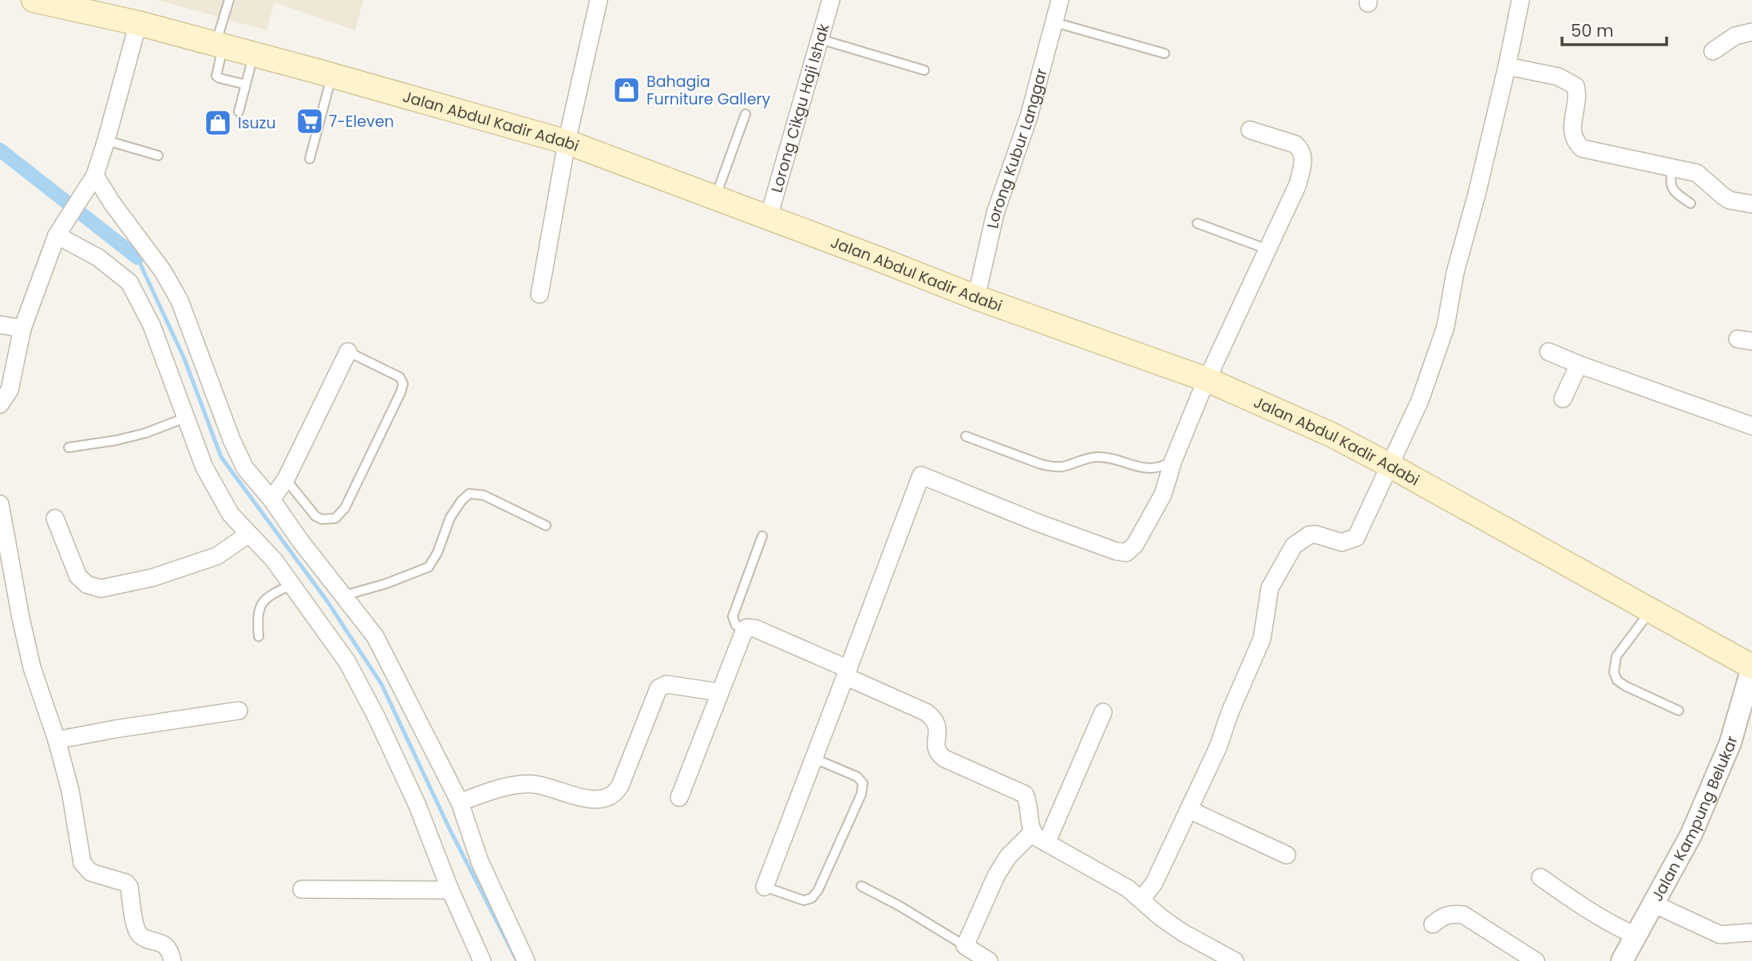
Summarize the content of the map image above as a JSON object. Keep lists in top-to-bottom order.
{
  "streets": {
    "main road": ["Jalan Abdul Kadir Adabi"],
    "street": ["Lorong Cikgu Haji Ishak", "Lorong Kubur Langgar", "Jalan Kampung Belukar"]
  },
  "crossings": [
    ["Lorong Cikgu Haji Ishak", "Jalan Abdul Kadir Adabi"],
    ["Jalan Abdul Kadir Adabi", "Lorong Kubur Langgar"],
    ["Jalan Abdul Kadir Adabi", "Jalan Kampung Belukar"]
  ],
  "places": {
    "shop": ["Bahagia Furniture Gallery", "Isuzu"],
    "supermarket": ["7-Eleven"]
  },
  "scale_bar": "50 m"
}
